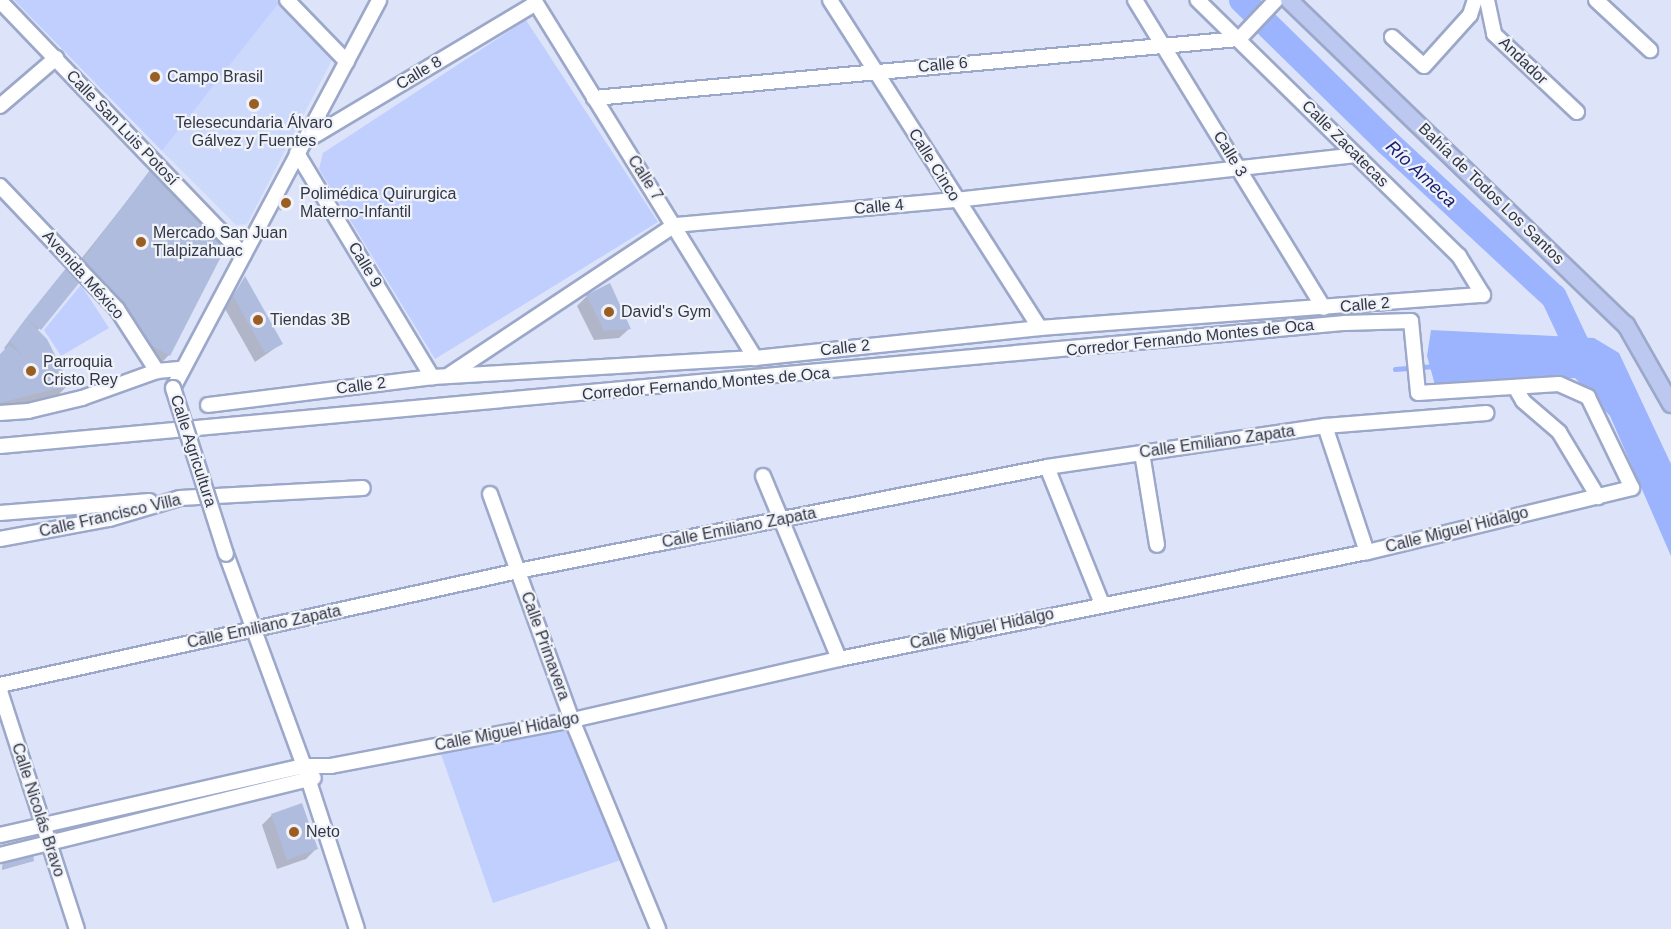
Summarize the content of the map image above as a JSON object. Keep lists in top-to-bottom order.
{
  "streets": {
    "main road": ["Bahía de Todos Los Santos"],
    "street": [
      "Andador",
      "Calle 6",
      "Calle 8",
      "Calle San Luis Potosí",
      "Calle Zacatecas",
      "Calle 3",
      "Calle Cinco",
      "Calle 7",
      "Calle 4",
      "Calle 9",
      "Avenida México",
      "Calle 2",
      "Corredor Fernando Montes de Oca",
      "Calle Emiliano Zapata",
      "Calle Agricultura",
      "Calle Francisco Villa",
      "Calle Miguel Hidalgo",
      "Calle Primavera",
      "Calle Nicolás Bravo"
    ]
  },
  "crossings": [
    ["Calle 6", "Calle Zacatecas"],
    ["Calle 6", "Calle 3"],
    ["Calle 6", "Calle Cinco"],
    ["Calle 6", "Calle 7"],
    ["Calle 8", "Calle 7"],
    ["Calle 8", "Calle 9"],
    ["Calle 8", "Calle Agricultura"],
    ["Calle San Luis Potosí", "Calle Agricultura"],
    ["Calle Zacatecas", "Calle 4"],
    ["Calle Zacatecas", "Calle 2"],
    ["Calle 3", "Calle 4"],
    ["Calle 3", "Calle 2"],
    ["Calle Cinco", "Calle 4"],
    ["Calle Cinco", "Calle 2"],
    ["Calle 7", "Calle 4"],
    ["Calle 7", "Calle 2"],
    ["Calle 4", "Calle 2"],
    ["Calle 9", "Calle 2"],
    ["Calle 9", "Calle Agricultura"],
    ["Corredor Fernando Montes de Oca", "Calle Miguel Hidalgo"],
    ["Calle Emiliano Zapata", "Calle Agricultura"],
    ["Calle Emiliano Zapata", "Calle Primavera"],
    ["Calle Agricultura", "Calle Miguel Hidalgo"],
    ["Calle Miguel Hidalgo", "Calle Primavera"],
    ["Calle Miguel Hidalgo", "Calle Nicolás Bravo"]
  ],
  "water": ["Río Ameca"],
  "places": [
    "Campo Brasil",
    "Telesecundaria Álvaro Gálvez y Fuentes",
    "Polimédica Quirurgica Materno-Infantil",
    "Mercado San Juan Tlalpizahuac",
    "David's Gym",
    "Tiendas 3B",
    "Parroquia Cristo Rey",
    "Neto"
  ]
}
